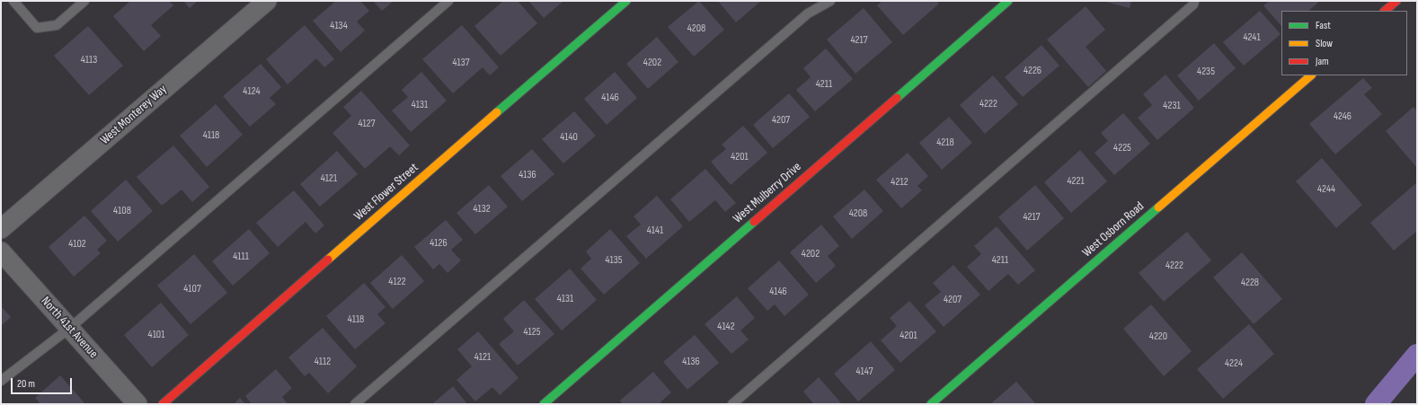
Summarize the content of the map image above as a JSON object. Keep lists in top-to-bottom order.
{
  "streets": {
    "street": [
      "West Monterey Way",
      "West Flower Street",
      "West Mulberry Drive",
      "West Osborn Road",
      "North 41st Avenue"
    ]
  },
  "house_numbers": [
    "4134",
    "4208",
    "4241",
    "4217",
    "4113",
    "4137",
    "4202",
    "4226",
    "4235",
    "4211",
    "4124",
    "4146",
    "4222",
    "4131",
    "4231",
    "4246",
    "4207",
    "4127",
    "4118",
    "4140",
    "4218",
    "4225",
    "4201",
    "4136",
    "4121",
    "4221",
    "4212",
    "4244",
    "4132",
    "4108",
    "4208",
    "4217",
    "4141",
    "4126",
    "4102",
    "4202",
    "4111",
    "4135",
    "4211",
    "4222",
    "4122",
    "4228",
    "4107",
    "4146",
    "4131",
    "4207",
    "4118",
    "4142",
    "4125",
    "4101",
    "4201",
    "4220",
    "4121",
    "4112",
    "4136",
    "4224",
    "4147"
  ],
  "legend": ["Fast", "Slow", "Jam"],
  "scale_bar": "20 m"
}
